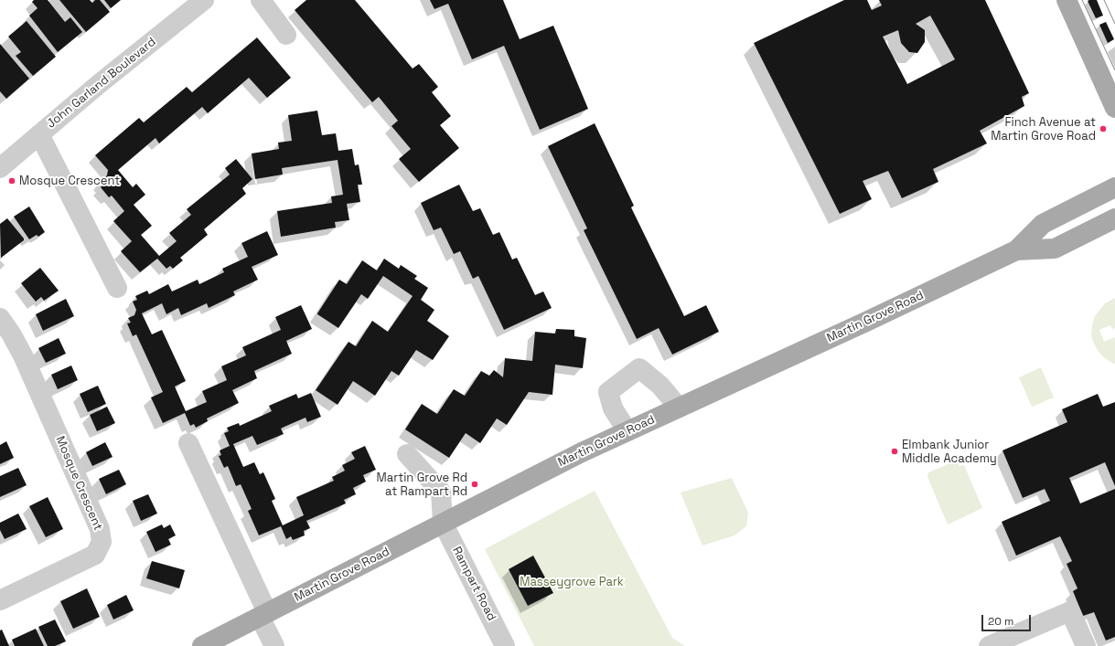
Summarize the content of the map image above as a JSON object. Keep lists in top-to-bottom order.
{
  "streets": {
    "main road": ["Martin Grove Road"],
    "street": ["John Garland Boulevard", "Mosque Crescent", "Rampart Road"]
  },
  "crossings": [
    ["Martin Grove Road", "Rampart Road"]
  ],
  "parks": ["Masseygrove Park"],
  "places": [
    "Finch Avenue at Martin Grove Road",
    "Mosque Crescent",
    "Elmbank Junior Middle Academy",
    "Martin Grove Rd at Rampart Rd"
  ],
  "scale_bar": "20 m"
}
